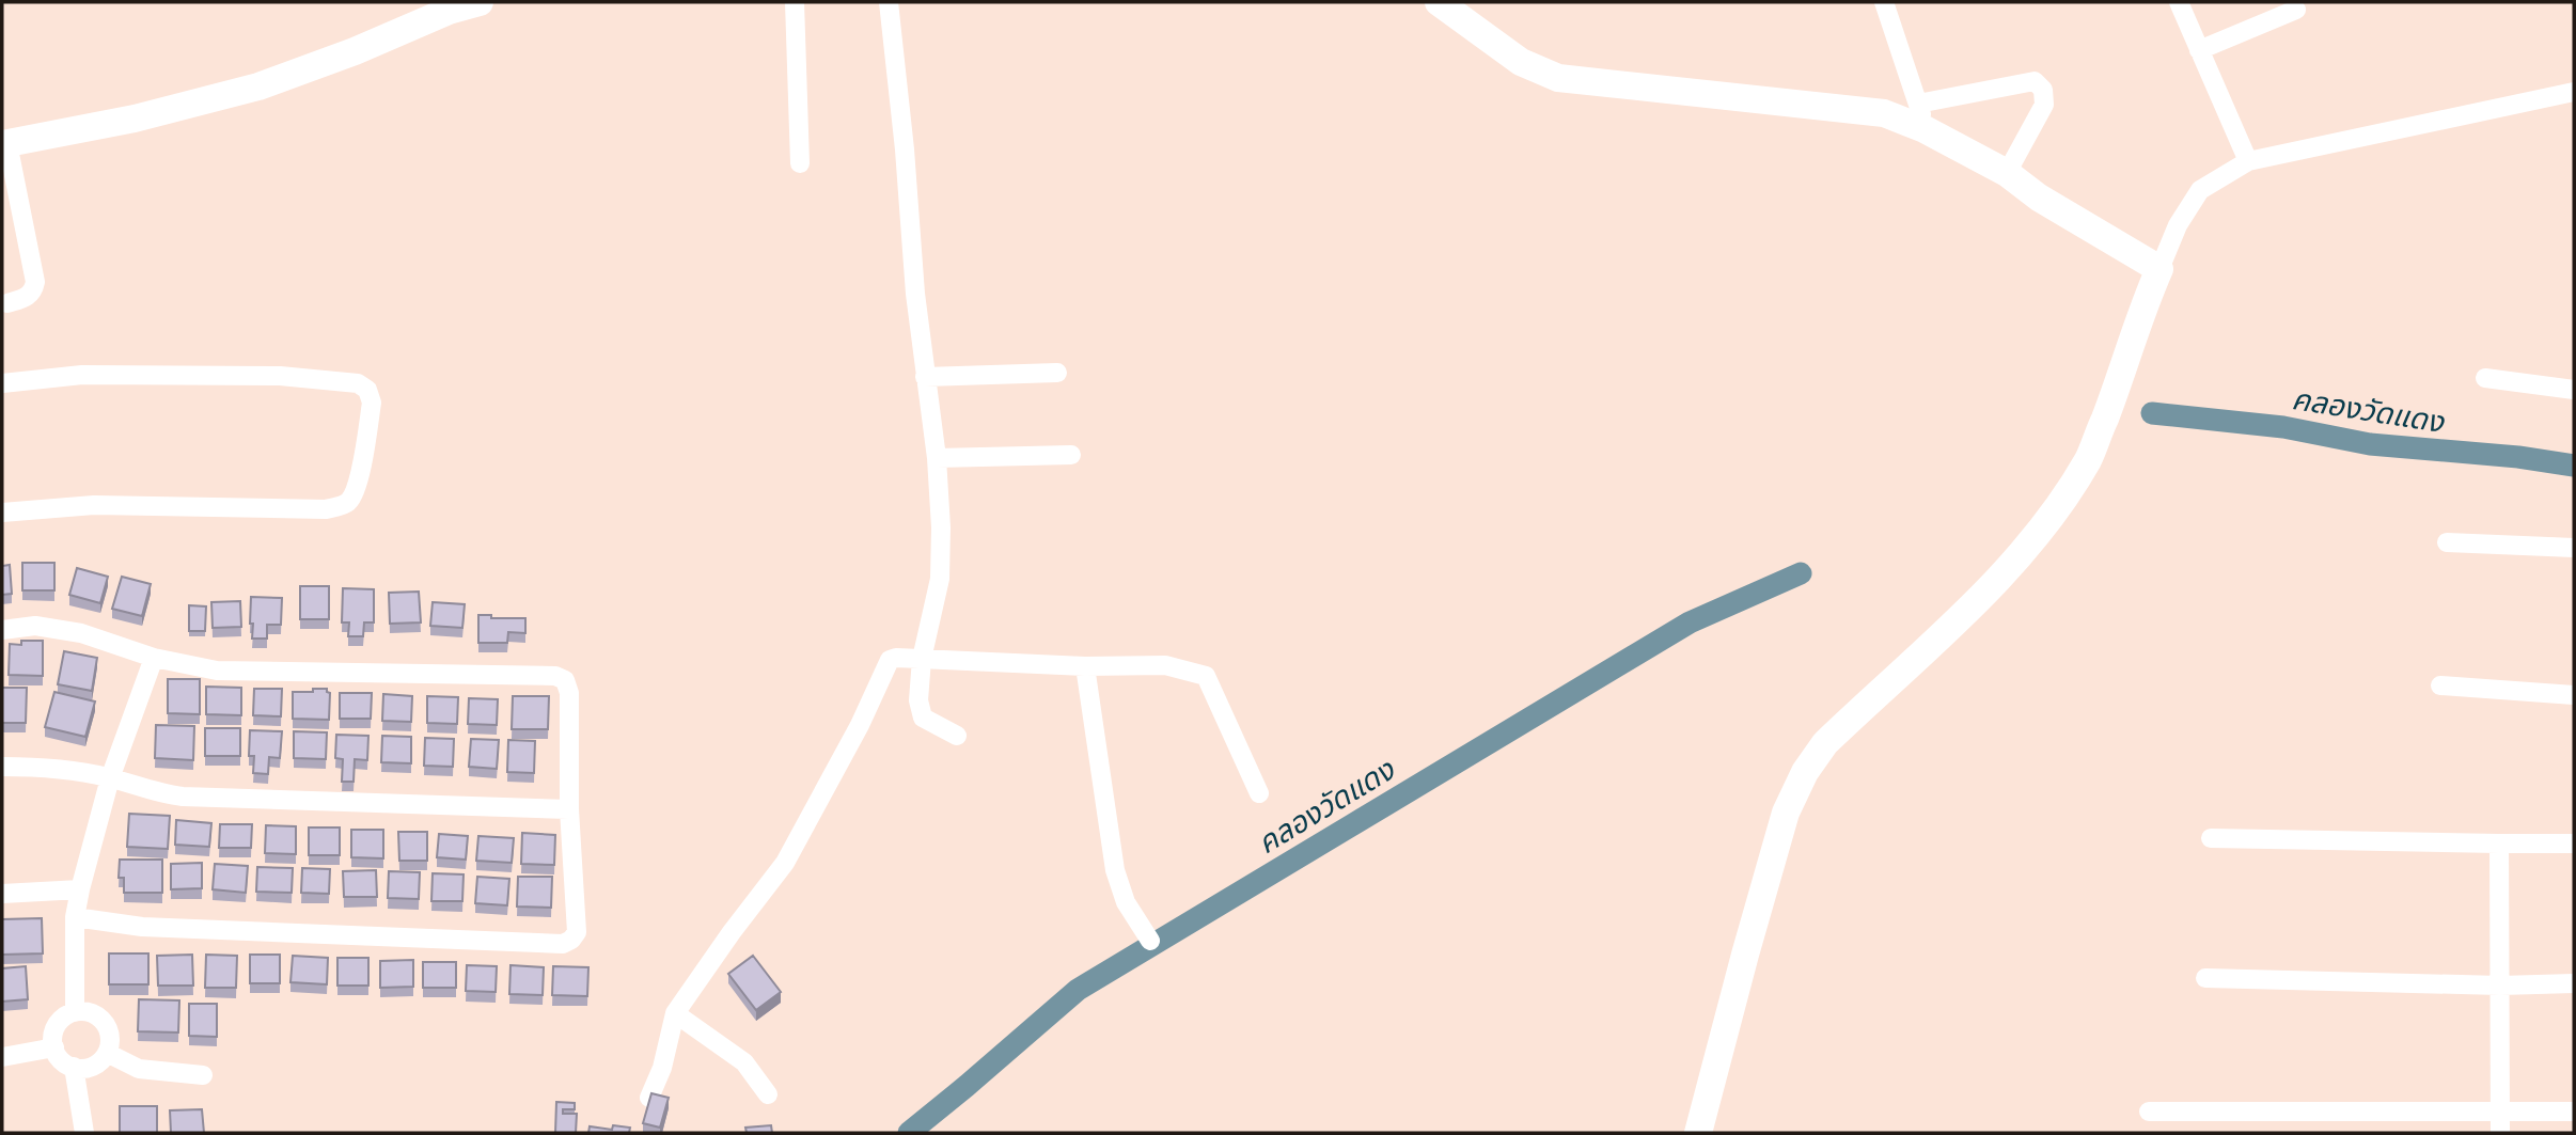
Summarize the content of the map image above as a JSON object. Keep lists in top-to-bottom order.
{
  "water": ["คลองวัดแดง"]
}
